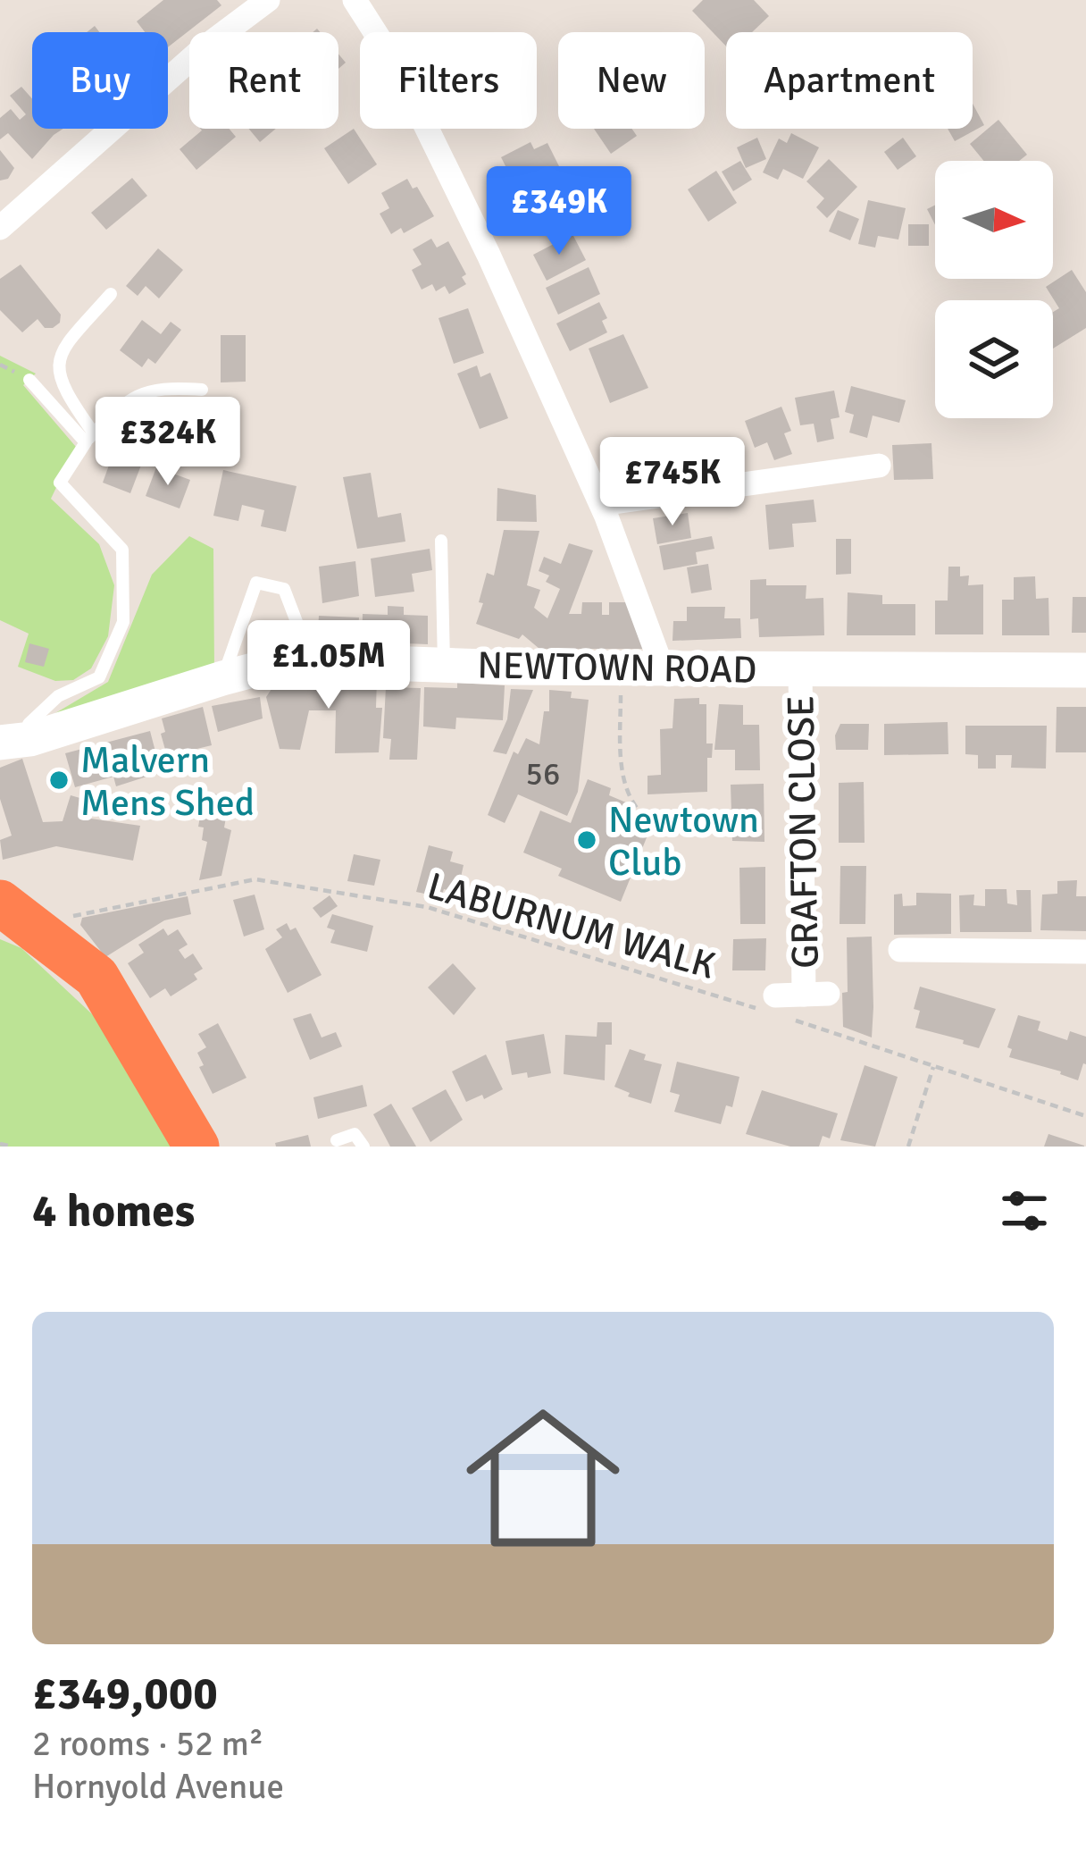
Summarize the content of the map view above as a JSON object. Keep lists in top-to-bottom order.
{
  "streets": {
    "main road": ["NEWTOWN ROAD"],
    "street": ["GRAFTON CLOSE"],
    "path": ["LABURNUM WALK"]
  },
  "crossings": [
    ["NEWTOWN ROAD", "GRAFTON CLOSE"],
    ["GRAFTON CLOSE", "LABURNUM WALK"]
  ],
  "places": ["Malvern Mens Shed", "Newtown Club"],
  "house_numbers": ["56"],
  "north": "right",
  "page": {
    "chip": [
      "Buy",
      "Rent",
      "Filters",
      "New",
      "Apartment"
    ],
    "price": [
      "£349K",
      "£324K",
      "£745K",
      "£1.05M"
    ],
    "heading": "4 homes",
    "list": [
      {
        "name": "£349,000",
        "note": "2 rooms · 52 m² · Hornyold Avenue"
      }
    ]
  }
}
